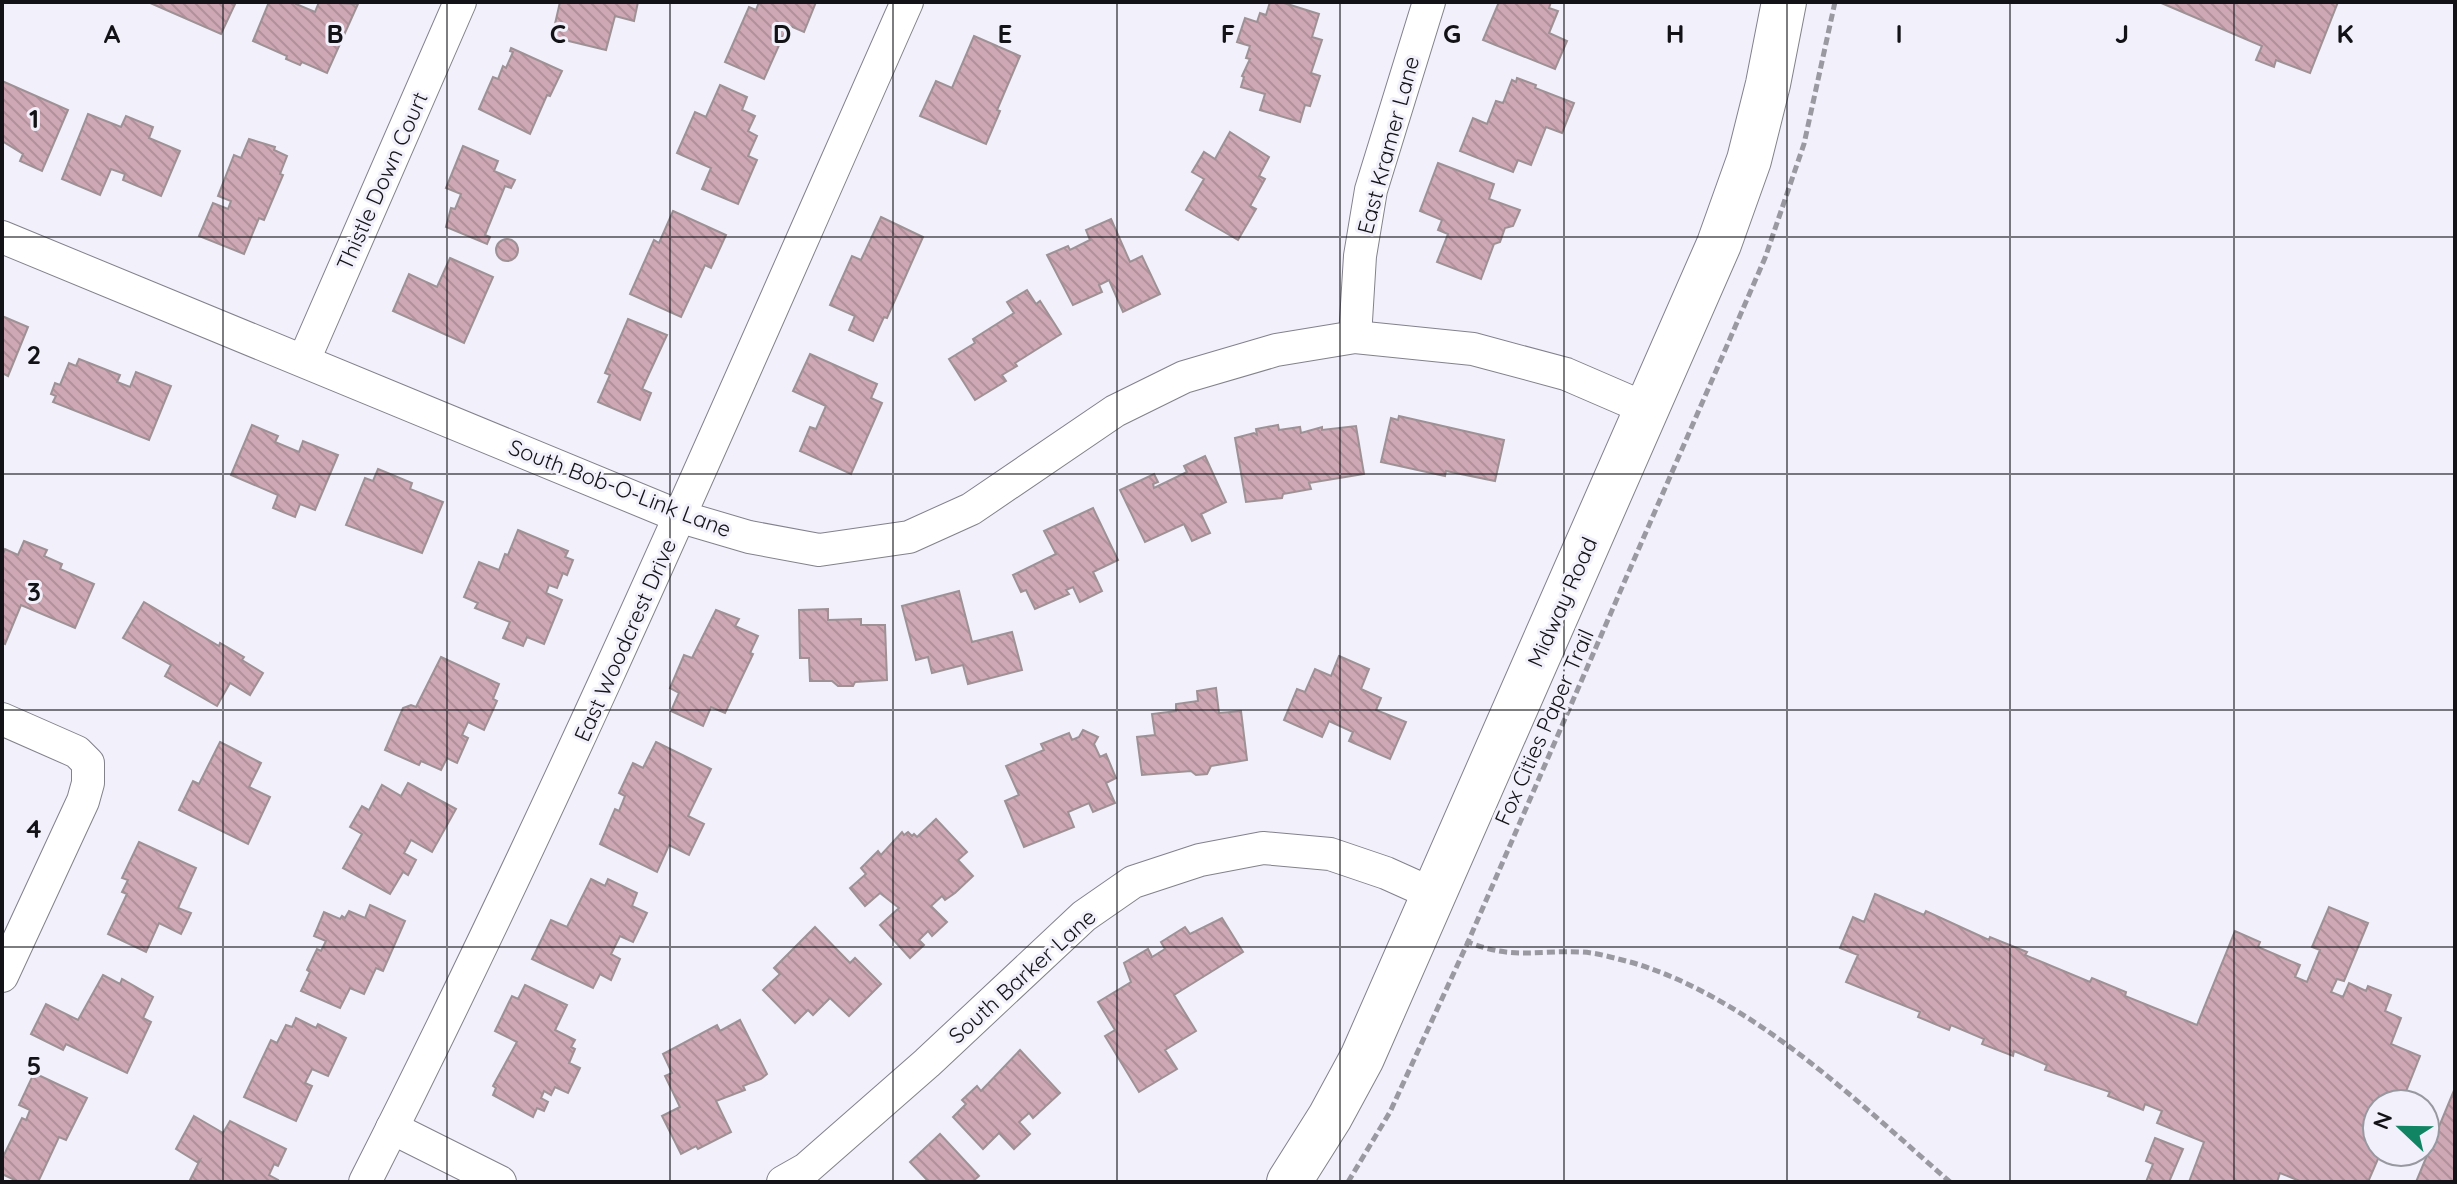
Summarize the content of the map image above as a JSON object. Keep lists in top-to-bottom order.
{
  "streets": {
    "main road": ["Midway Road"],
    "street": [
      "East Kramer Lane",
      "Thistle Down Court",
      "South Bob-O-Link Lane",
      "East Woodcrest Drive",
      "South Barker Lane"
    ],
    "path": ["Fox Cities Paper Trail"]
  },
  "crossings": [
    ["East Kramer Lane", "South Bob-O-Link Lane"],
    ["Thistle Down Court", "South Bob-O-Link Lane"],
    ["South Bob-O-Link Lane", "Midway Road"],
    ["South Bob-O-Link Lane", "East Woodcrest Drive"],
    ["Midway Road", "South Barker Lane"]
  ],
  "north": "left",
  "grid": {
    "columns": [
      "A",
      "B",
      "C",
      "D",
      "E",
      "F",
      "G",
      "H",
      "I",
      "J",
      "K"
    ],
    "rows": [
      "1",
      "2",
      "3",
      "4",
      "5"
    ]
  }
}
